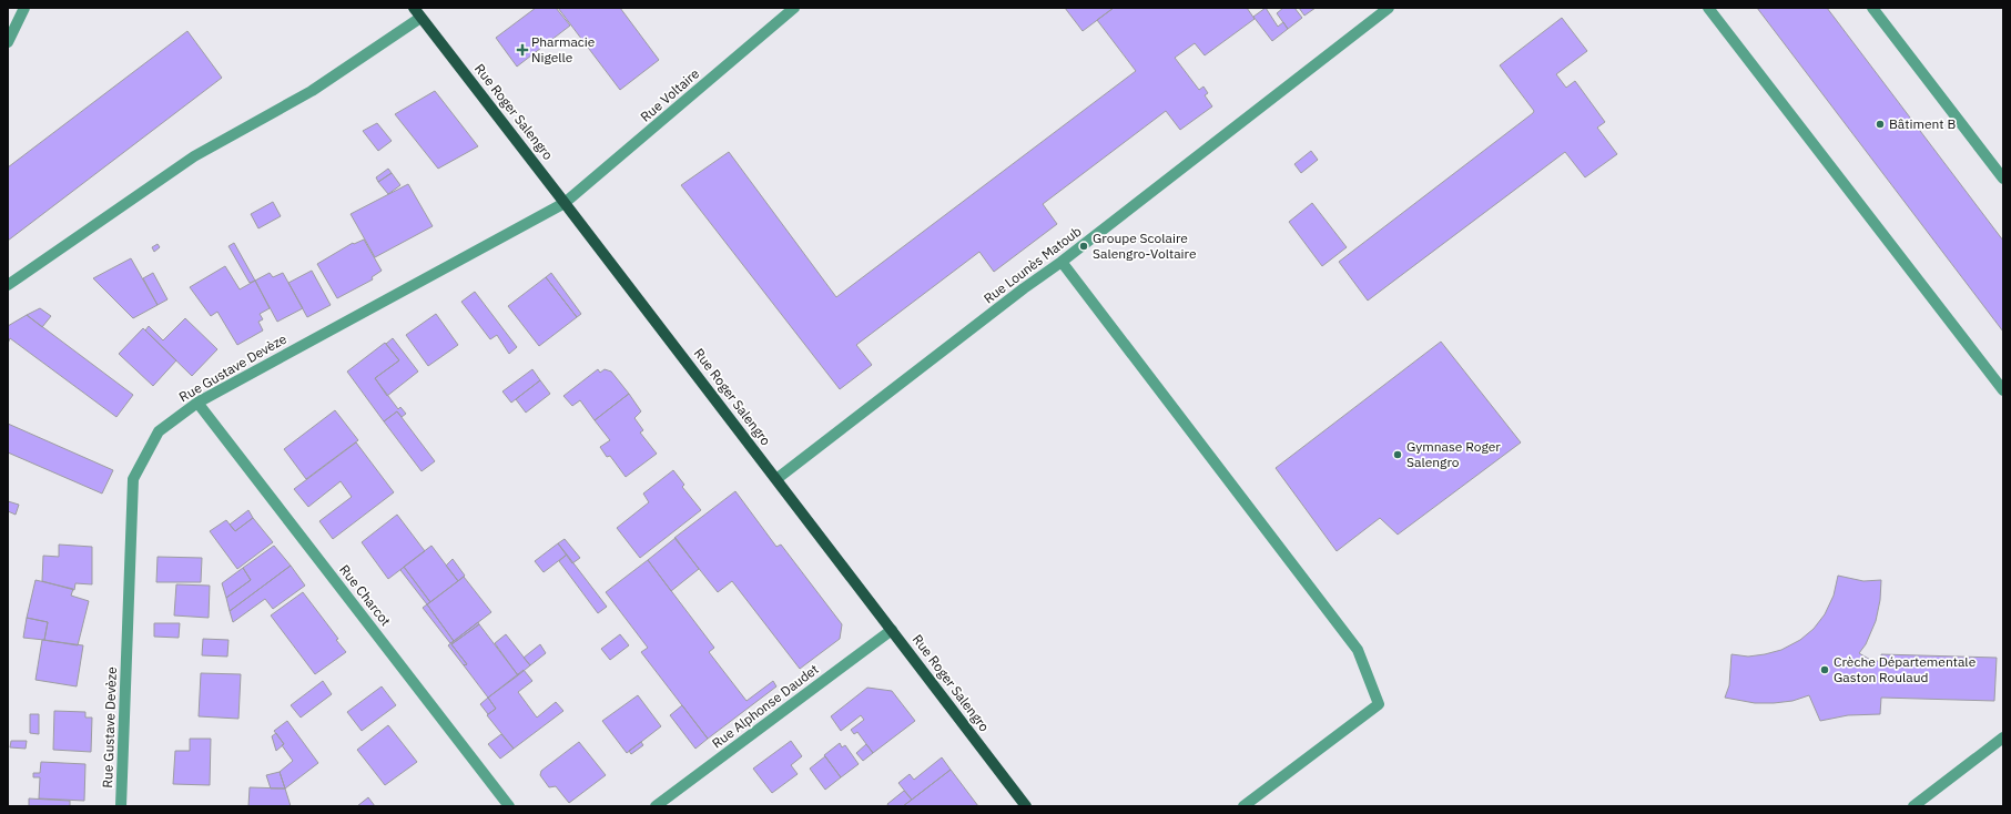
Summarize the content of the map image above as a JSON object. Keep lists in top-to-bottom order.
{
  "streets": {
    "main road": ["Rue Roger Salengro"],
    "street": [
      "Rue Voltaire",
      "Rue Lounès Matoub",
      "Rue Gustave Devèze",
      "Rue Charcot",
      "Rue Alphonse Daudet"
    ]
  },
  "crossings": [
    ["Rue Voltaire", "Rue Roger Salengro"],
    ["Rue Voltaire", "Rue Gustave Devèze"],
    ["Rue Roger Salengro", "Rue Lounès Matoub"],
    ["Rue Roger Salengro", "Rue Gustave Devèze"],
    ["Rue Roger Salengro", "Rue Alphonse Daudet"],
    ["Rue Gustave Devèze", "Rue Charcot"]
  ],
  "places": {
    "health": ["Pharmacie Nigelle"],
    "other": [
      "Bâtiment B",
      "Groupe Scolaire Salengro-Voltaire",
      "Gymnase Roger Salengro",
      "Crèche Départementale Gaston Roulaud"
    ]
  }
}
